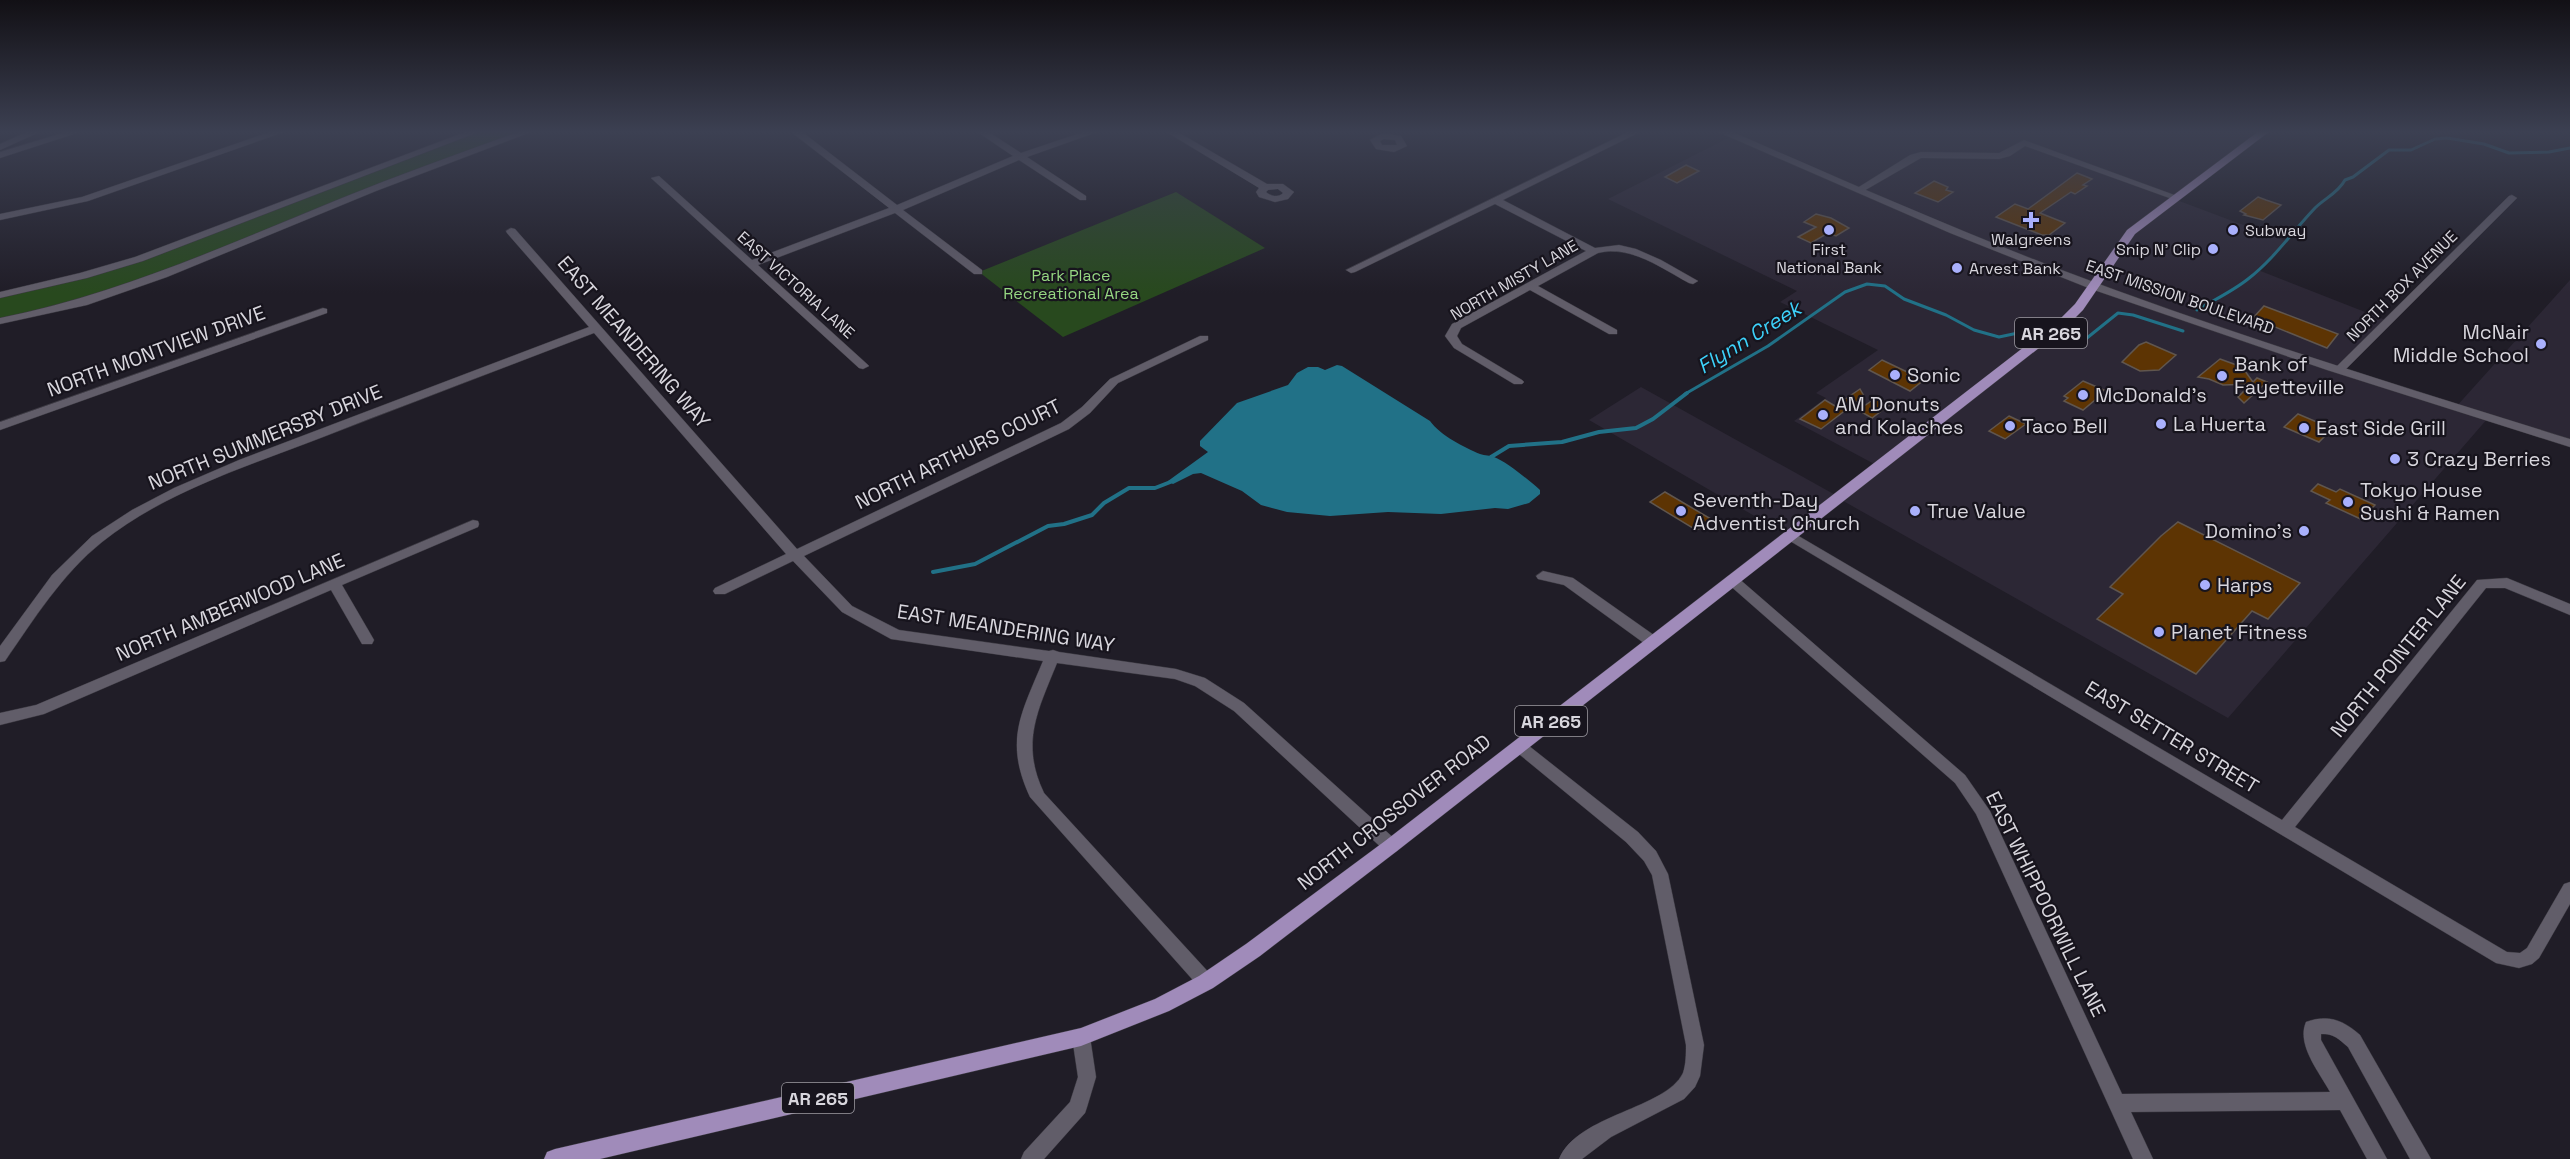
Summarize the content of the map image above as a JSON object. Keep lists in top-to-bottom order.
{
  "streets": {
    "main road": ["EAST MISSION BOULEVARD", "AR 265", "NORTH CROSSOVER ROAD"],
    "street": [
      "NORTH MISTY LANE",
      "EAST VICTORIA LANE",
      "NORTH BOX AVENUE",
      "EAST MEANDERING WAY",
      "NORTH MONTVIEW DRIVE",
      "NORTH SUMMERSBY DRIVE",
      "NORTH ARTHURS COURT",
      "NORTH AMBERWOOD LANE",
      "NORTH POINTER LANE",
      "EAST SETTER STREET",
      "EAST WHIPPOORWILL LANE"
    ]
  },
  "crossings": [
    ["NORTH BOX AVENUE", "EAST MISSION BOULEVARD"],
    ["EAST MISSION BOULEVARD", "NORTH CROSSOVER ROAD"],
    ["EAST MEANDERING WAY", "NORTH SUMMERSBY DRIVE"],
    ["EAST MEANDERING WAY", "NORTH ARTHURS COURT"],
    ["EAST MEANDERING WAY", "NORTH CROSSOVER ROAD"],
    ["NORTH POINTER LANE", "EAST SETTER STREET"],
    ["EAST SETTER STREET", "NORTH CROSSOVER ROAD"],
    ["NORTH CROSSOVER ROAD", "EAST WHIPPOORWILL LANE"]
  ],
  "water": ["Flynn Creek"],
  "parks": ["Park Place Recreational Area"],
  "places": {
    "health": ["Walgreens"],
    "other": [
      "First National Bank",
      "Subway",
      "Snip N' Clip",
      "Arvest Bank",
      "McNair Middle School",
      "Sonic",
      "Bank of Fayetteville",
      "McDonald's",
      "AM Donuts and Kolaches",
      "La Huerta",
      "Taco Bell",
      "East Side Grill",
      "3 Crazy Berries",
      "Tokyo House Sushi & Ramen",
      "Seventh-Day Adventist Church",
      "True Value",
      "Domino's",
      "Harps",
      "Planet Fitness"
    ]
  }
}
